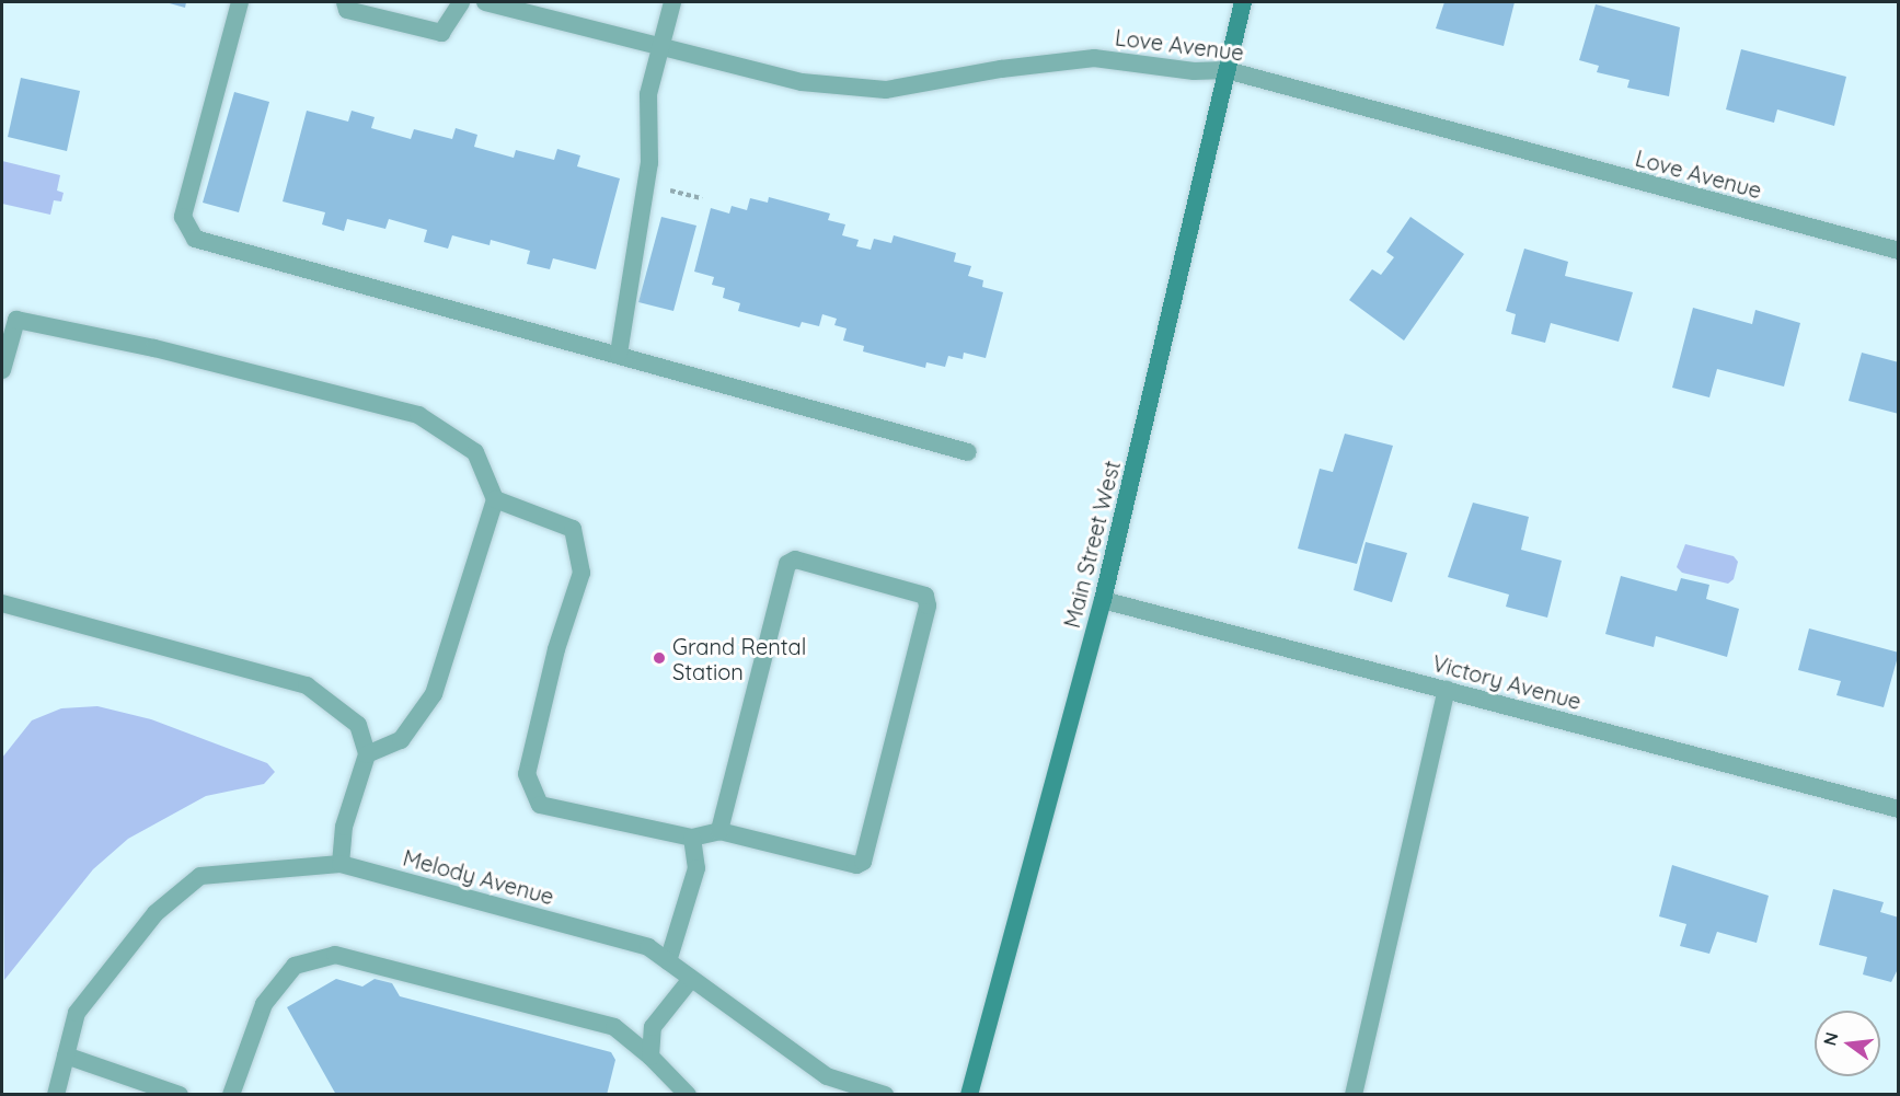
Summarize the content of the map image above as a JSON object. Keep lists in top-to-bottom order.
{
  "streets": {
    "main road": ["Main Street West"],
    "street": ["Love Avenue", "Victory Avenue", "Melody Avenue"]
  },
  "crossings": [
    ["Love Avenue", "Main Street West"],
    ["Main Street West", "Victory Avenue"]
  ],
  "places": ["Grand Rental Station"],
  "north": "left"
}
